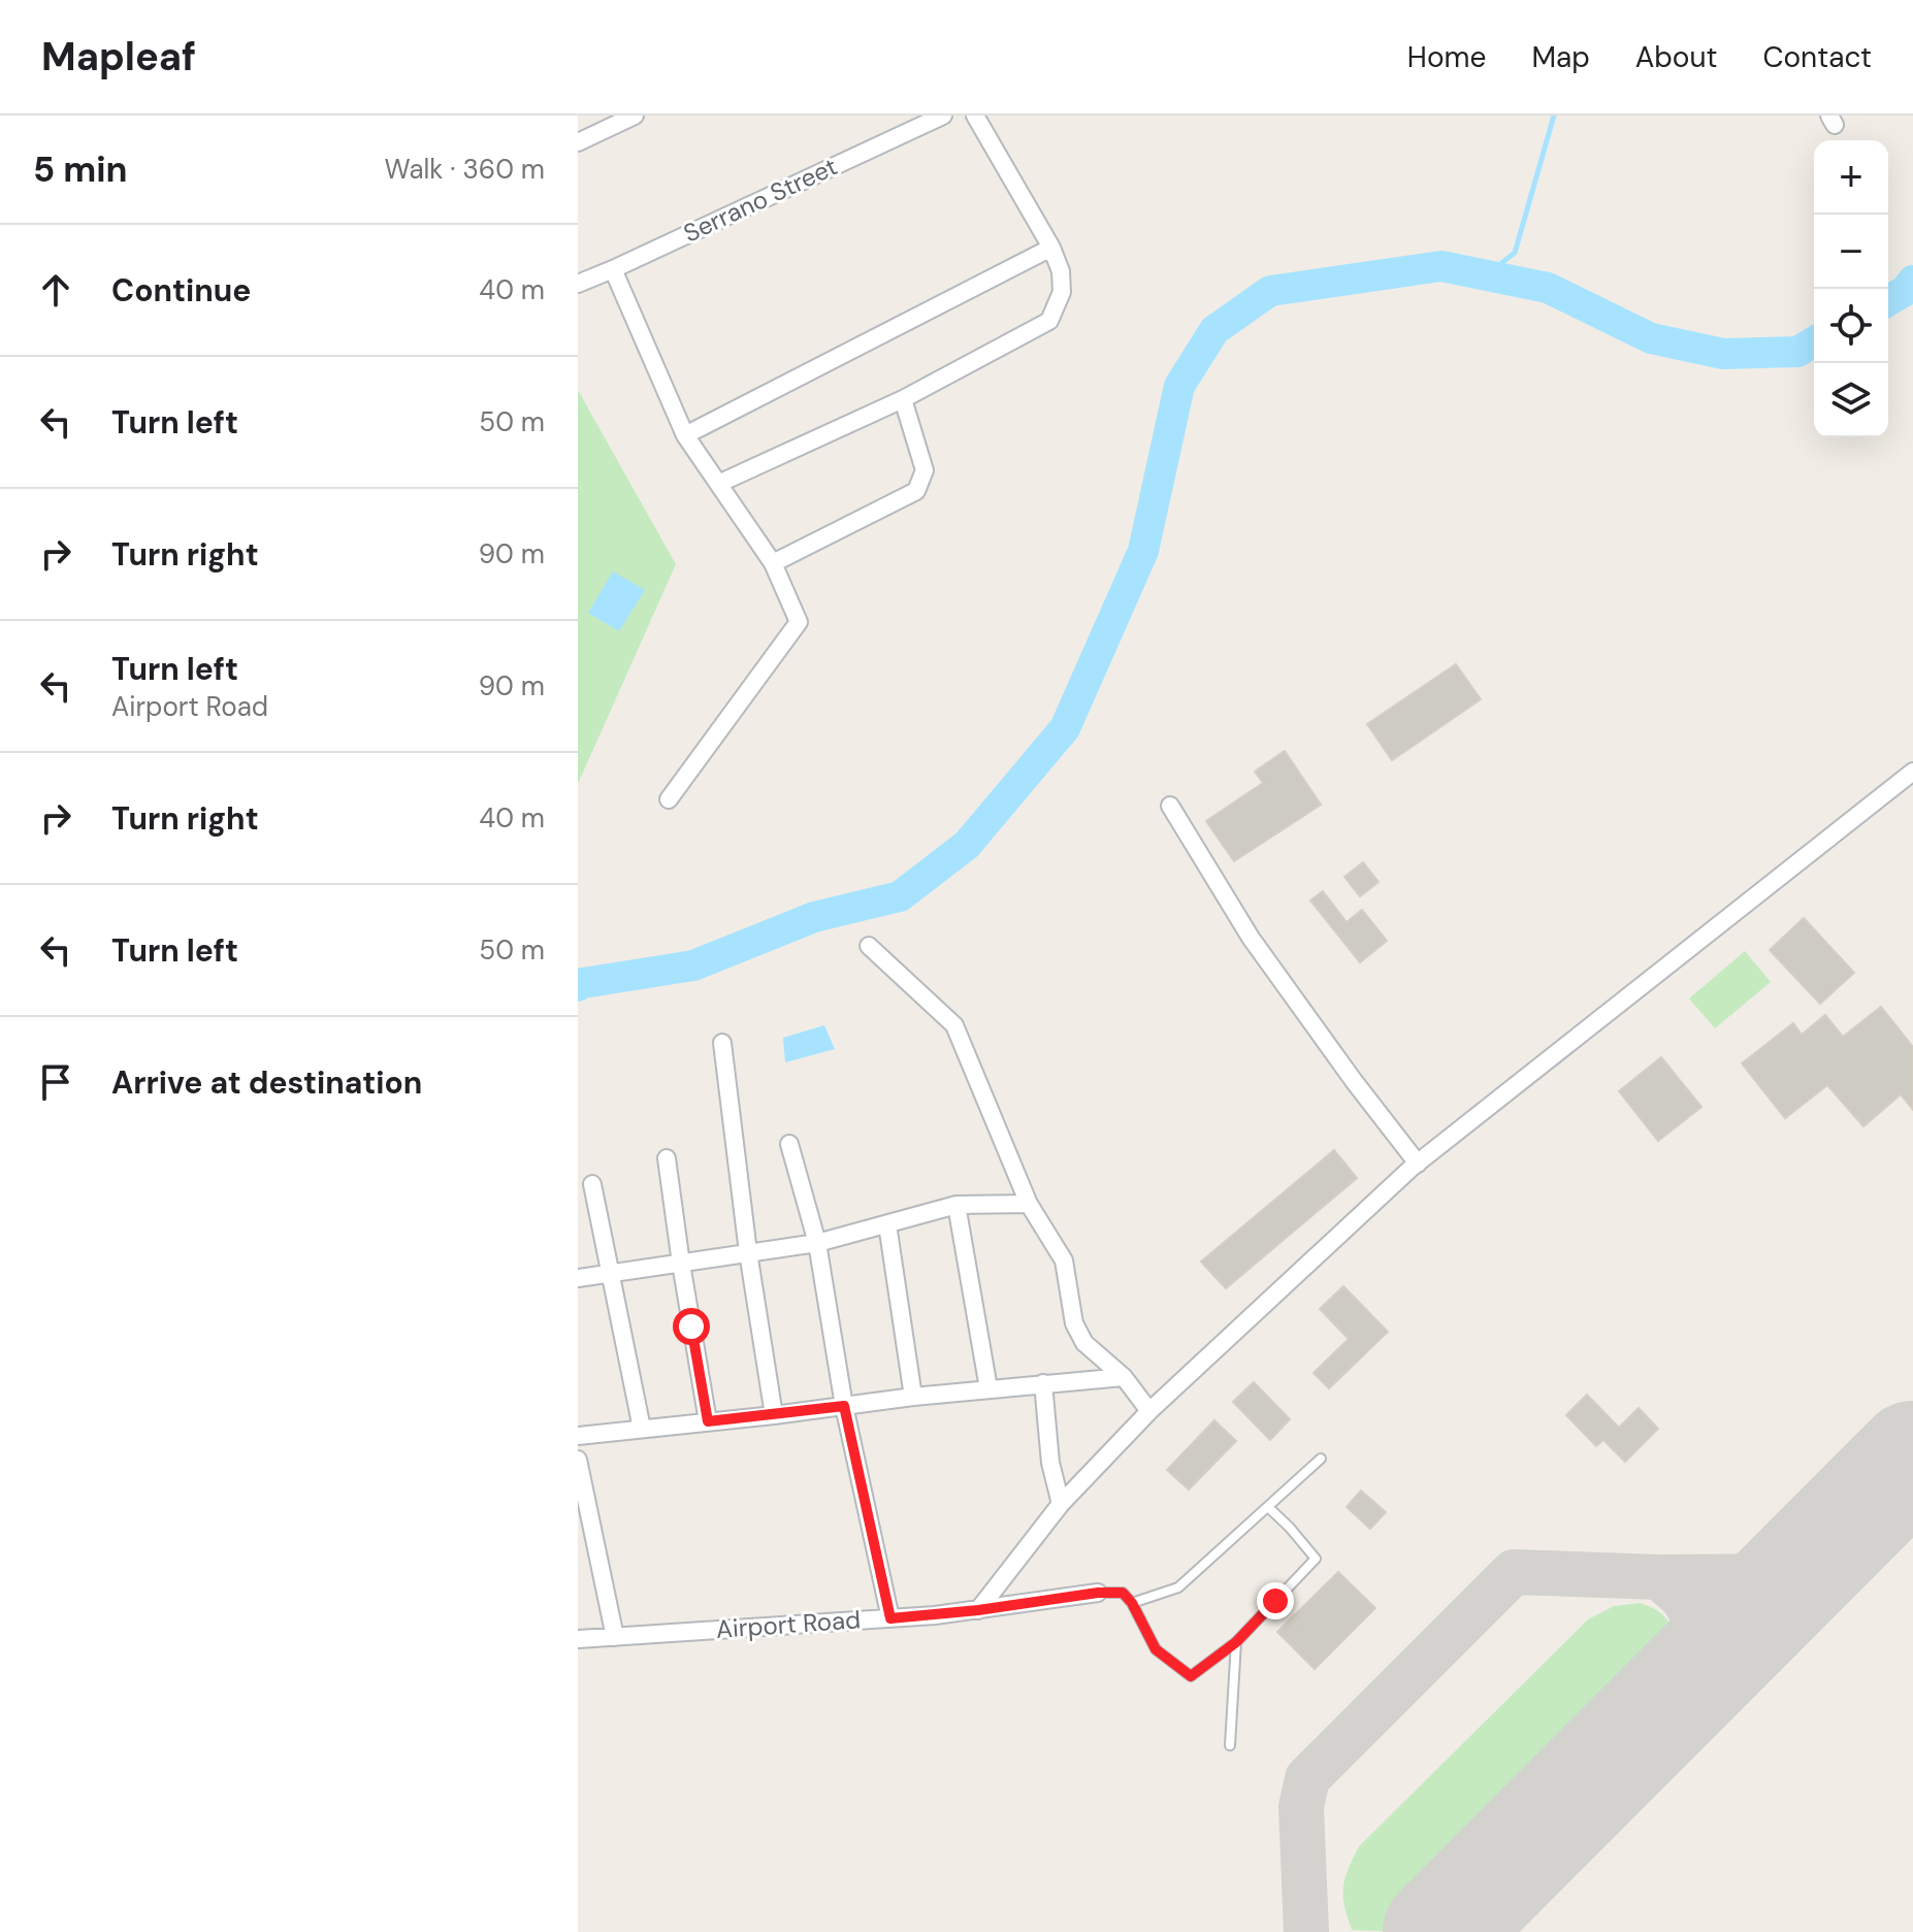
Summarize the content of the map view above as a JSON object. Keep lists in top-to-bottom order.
{
  "streets": {
    "street": ["Serrano Street", "Airport Road"]
  },
  "page": {
    "header": "Mapleaf",
    "nav": [
      "Home",
      "Map",
      "About",
      "Contact"
    ],
    "heading": ["5 min", "Walk · 360 m"],
    "map_buttons": ["+", "−"],
    "list": [
      ["Continue", "40 m"],
      ["Turn left", "50 m"],
      ["Turn right", "90 m"],
      ["Turn left", "Airport Road", "90 m"],
      ["Turn right", "40 m"],
      ["Turn left", "50 m"],
      "Arrive at destination"
    ]
  }
}
